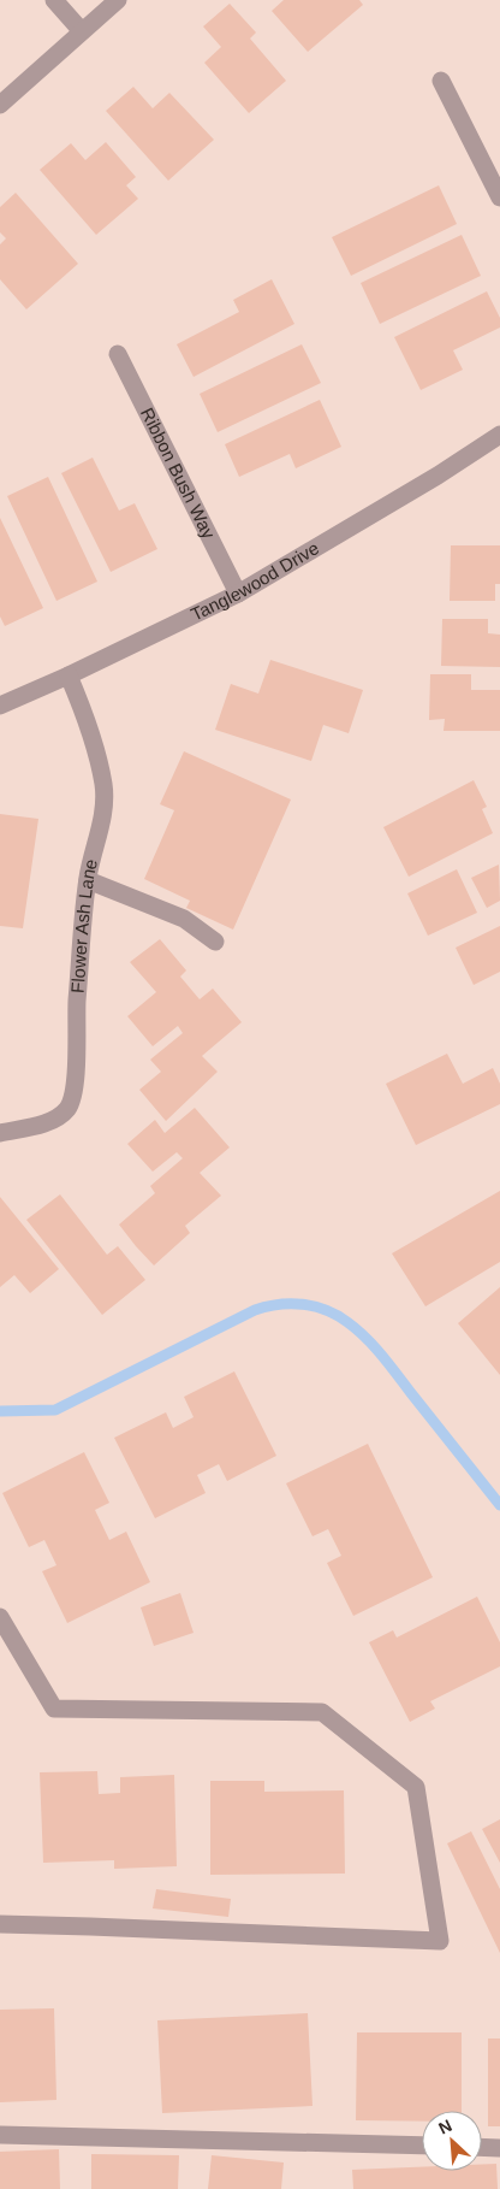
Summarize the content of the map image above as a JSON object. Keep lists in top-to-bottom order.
{
  "streets": {
    "street": ["Ribbon Bush Way", "Tanglewood Drive", "Flower Ash Lane"]
  },
  "crossings": [
    ["Ribbon Bush Way", "Tanglewood Drive"],
    ["Tanglewood Drive", "Flower Ash Lane"]
  ],
  "north": "top left"
}
